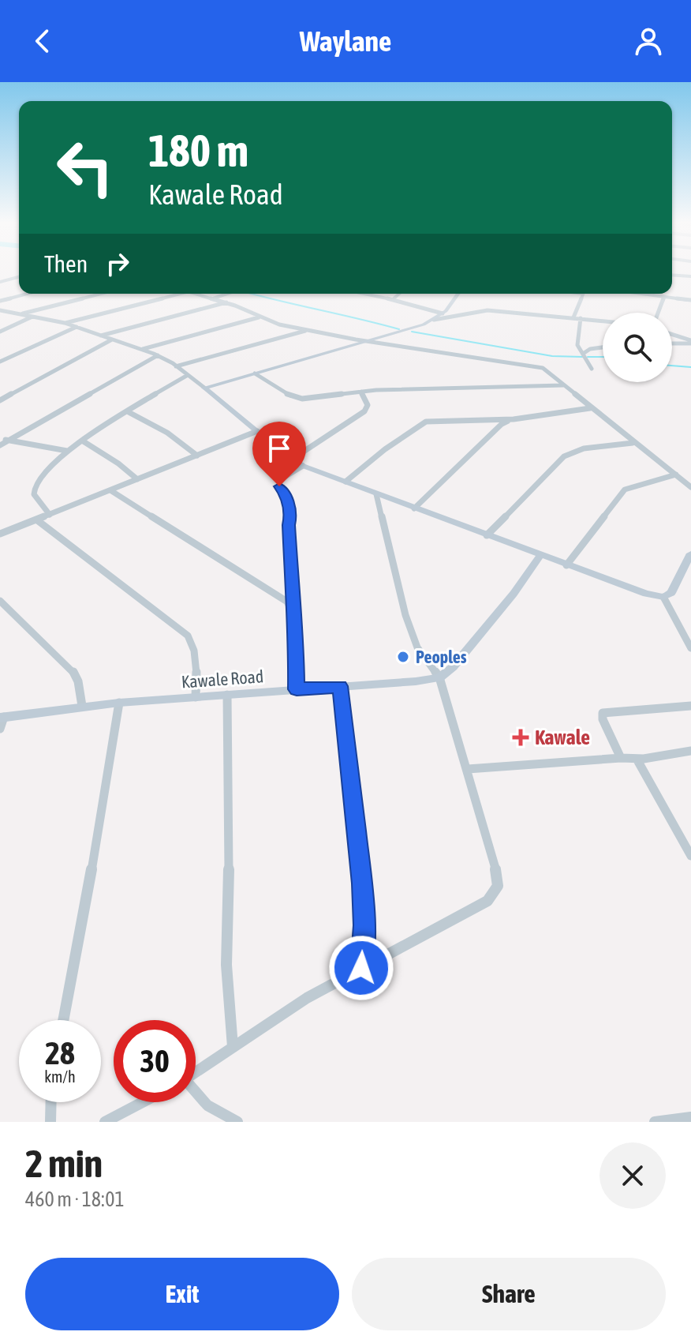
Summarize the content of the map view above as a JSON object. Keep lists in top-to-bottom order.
{
  "streets": {
    "street": ["Kawale Road"]
  },
  "places": {
    "other": ["Peoples"],
    "health": ["Kawale"]
  },
  "page": {
    "header": "Waylane",
    "turn": ["180 m", "Kawale Road"],
    "then": "Then",
    "speed": "28 km/h",
    "limit": "30",
    "heading": ["2 min", "460 m · 18:01"],
    "buttons": ["Exit", "Share"]
  }
}
